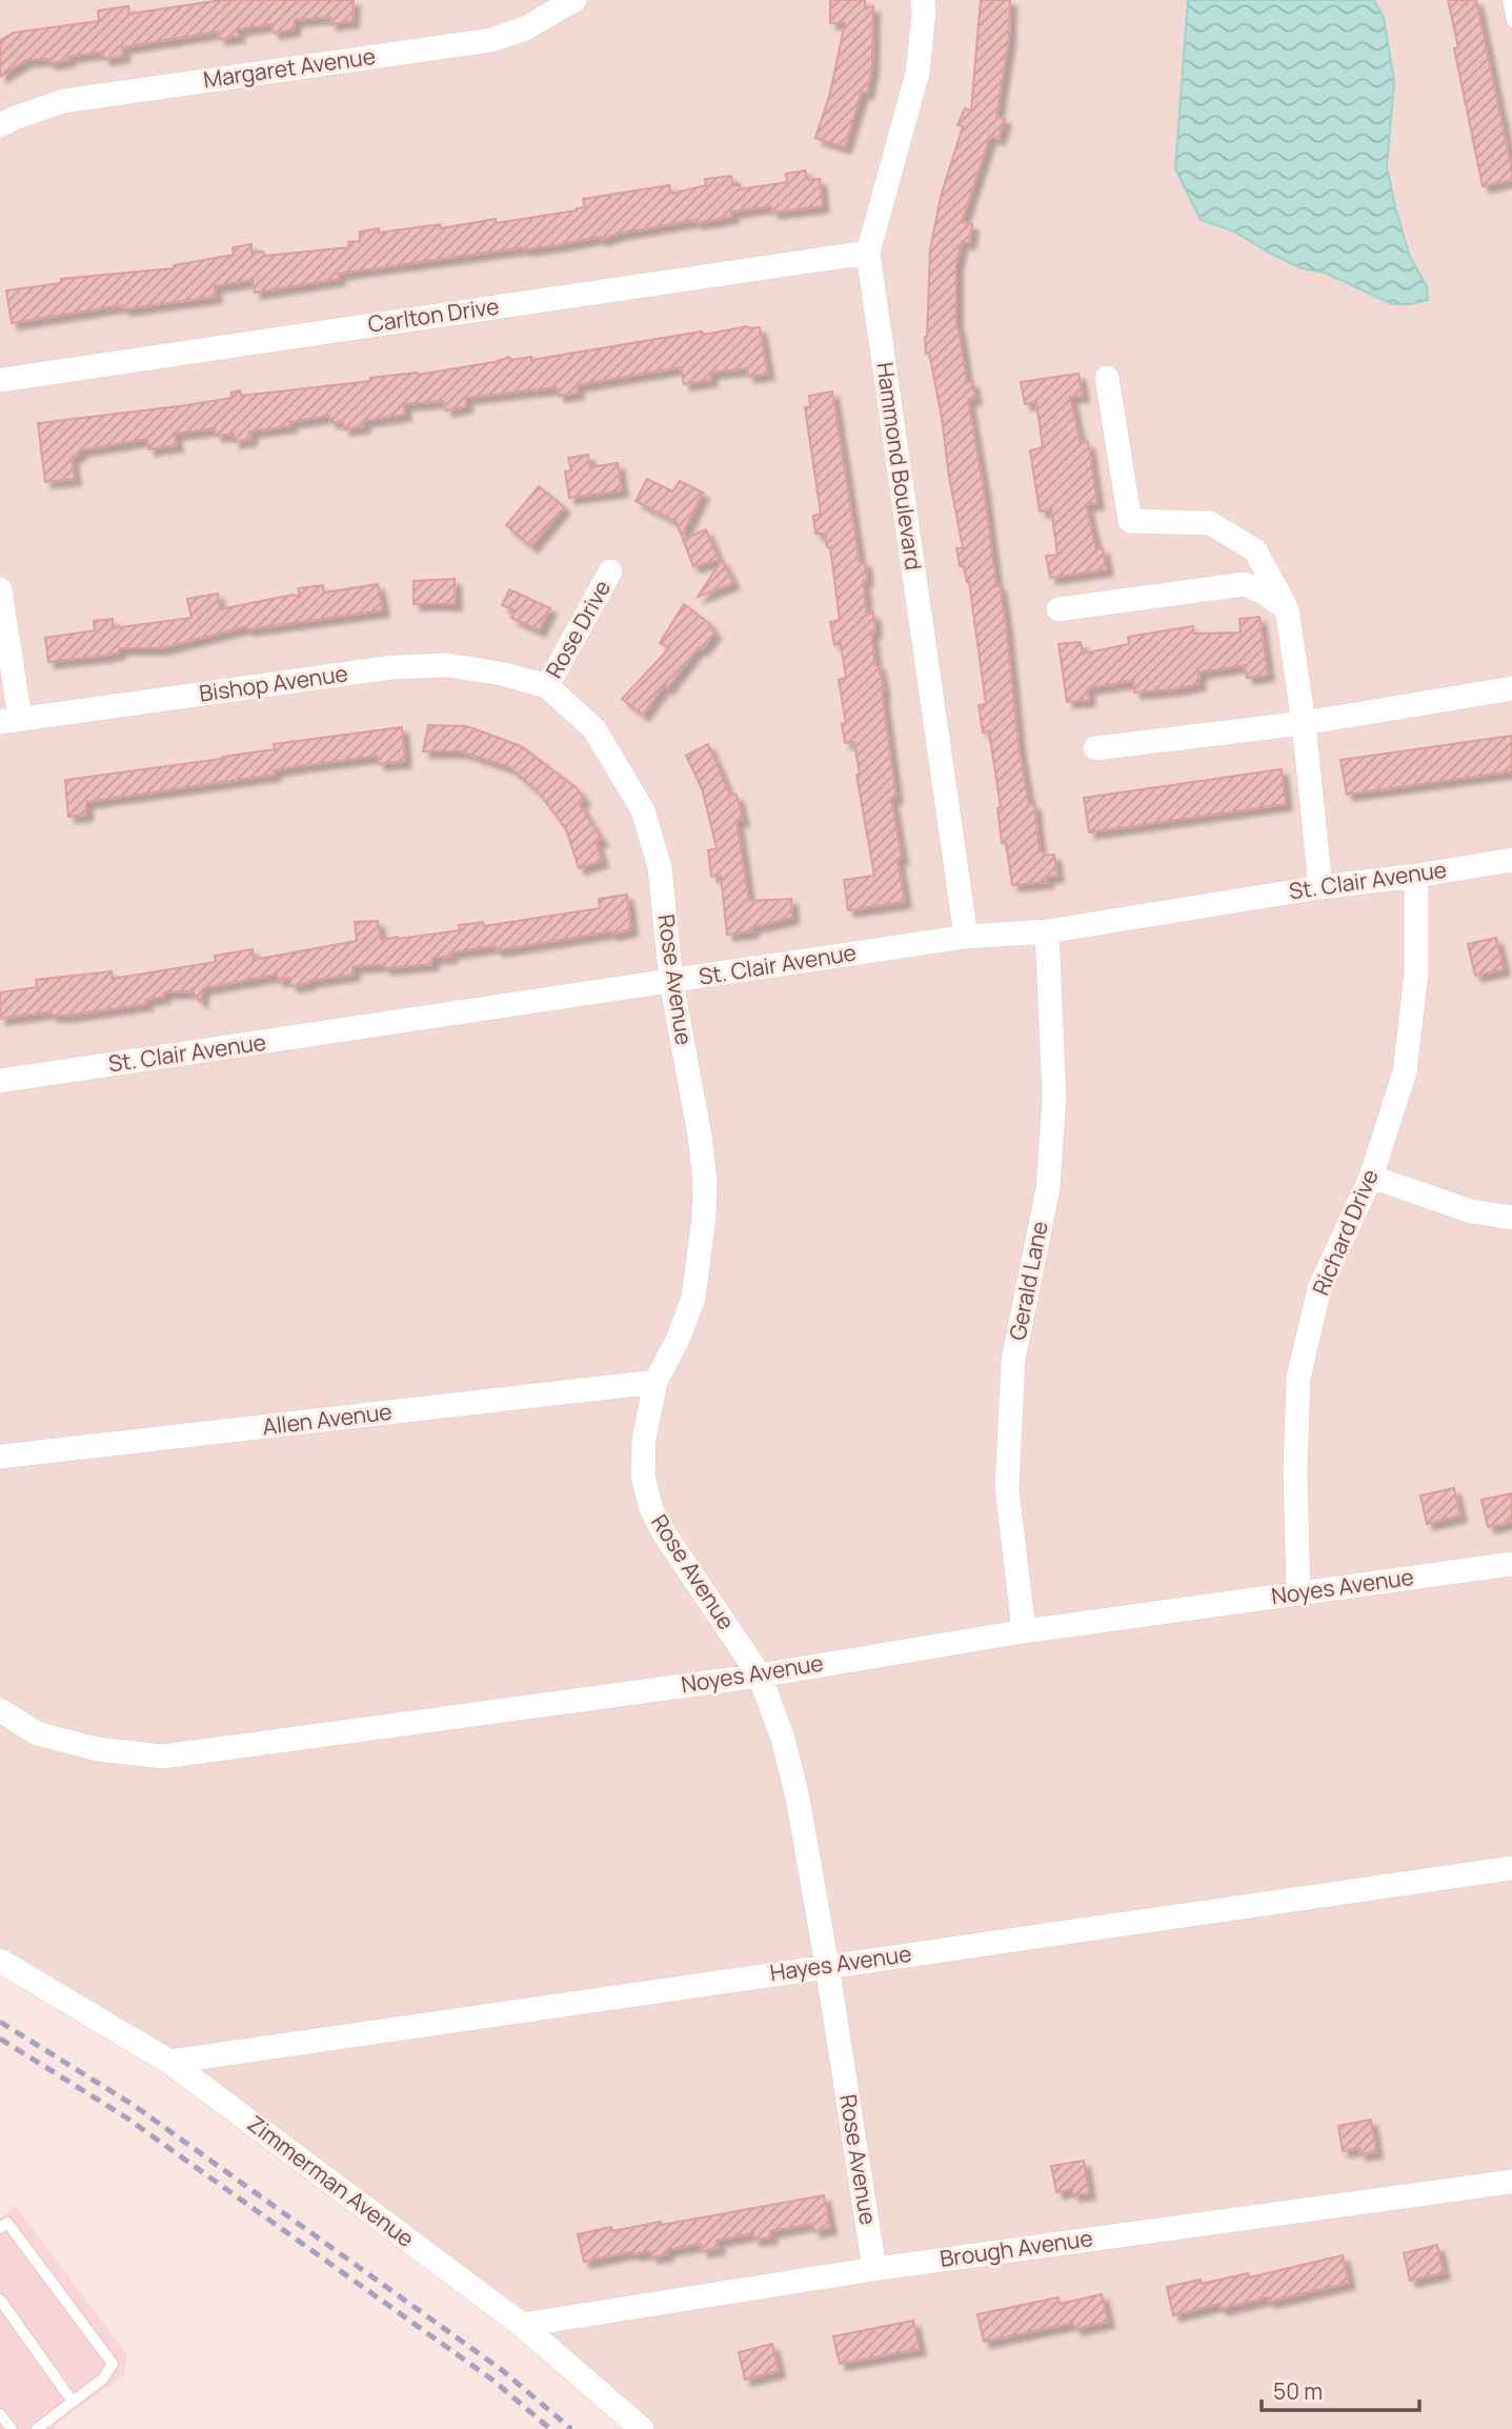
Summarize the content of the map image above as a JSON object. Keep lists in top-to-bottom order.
{
  "streets": {
    "street": [
      "Margaret Avenue",
      "Carlton Drive",
      "Hammond Boulevard",
      "Rose Drive",
      "Bishop Avenue",
      "St. Clair Avenue",
      "Rose Avenue",
      "Richard Drive",
      "Gerald Lane",
      "Allen Avenue",
      "Noyes Avenue",
      "Hayes Avenue",
      "Zimmerman Avenue",
      "Brough Avenue"
    ]
  },
  "crossings": [
    ["Carlton Drive", "Hammond Boulevard"],
    ["Hammond Boulevard", "St. Clair Avenue"],
    ["Rose Drive", "Bishop Avenue"],
    ["Rose Drive", "Rose Avenue"],
    ["Bishop Avenue", "Rose Avenue"],
    ["St. Clair Avenue", "Rose Avenue"],
    ["St. Clair Avenue", "Richard Drive"],
    ["St. Clair Avenue", "Gerald Lane"],
    ["Rose Avenue", "Allen Avenue"],
    ["Rose Avenue", "Noyes Avenue"],
    ["Rose Avenue", "Hayes Avenue"],
    ["Rose Avenue", "Brough Avenue"],
    ["Richard Drive", "Noyes Avenue"],
    ["Gerald Lane", "Noyes Avenue"],
    ["Hayes Avenue", "Zimmerman Avenue"],
    ["Zimmerman Avenue", "Brough Avenue"]
  ],
  "scale_bar": "50 m"
}
